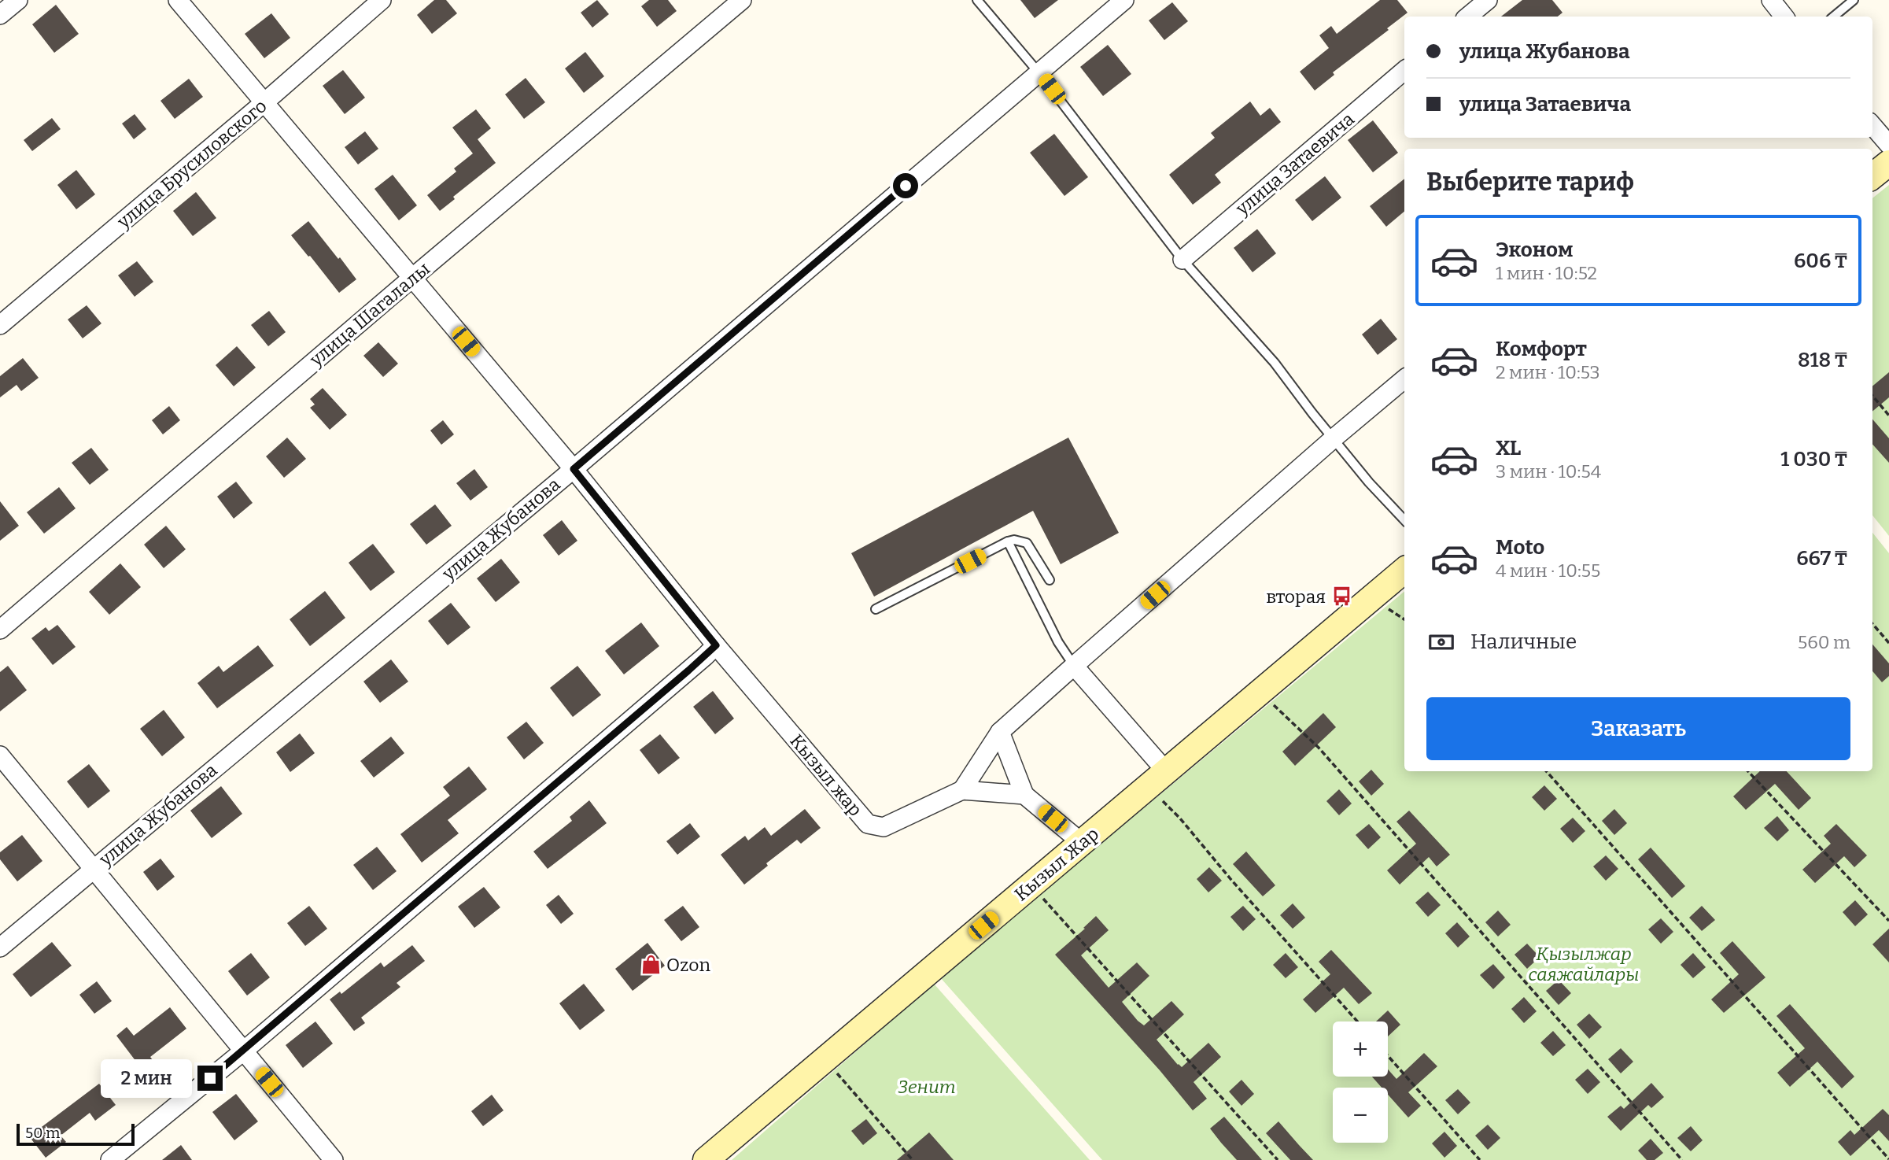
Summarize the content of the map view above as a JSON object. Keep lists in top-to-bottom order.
{
  "streets": {
    "main road": ["Кызыл Жар"],
    "street": [
      "улица Брусиловского",
      "улица Затаевича",
      "улица Шагалалы",
      "улица Жубанова",
      "Кызыл жар"
    ]
  },
  "crossings": [
    ["улица Брусиловского", "Кызыл жар"],
    ["улица Шагалалы", "Кызыл жар"],
    ["улица Жубанова", "Кызыл жар"],
    ["Кызыл жар", "Кызыл Жар"]
  ],
  "parks": ["Қызылжар саяжайлары", "Зенит"],
  "places": {
    "bus stop": ["вторая"],
    "shop": ["Ozon"]
  },
  "scale_bar": "50 m",
  "page": {
    "banner": ["улица Жубанова", "улица Затаевича"],
    "heading": "Выберите тариф",
    "list": [
      {
        "name": "Эконом",
        "note": "1 мин · 10:52",
        "value": "606 ₸"
      },
      {
        "name": "Комфорт",
        "note": "2 мин · 10:53",
        "value": "818 ₸"
      },
      {
        "name": "XL",
        "note": "3 мин · 10:54",
        "value": "1 030 ₸"
      },
      {
        "name": "Moto",
        "note": "4 мин · 10:55",
        "value": "667 ₸"
      }
    ],
    "pay": ["Наличные", "560 m"],
    "buttons": "Заказать",
    "map_buttons": ["+", "−"],
    "bubble": "2 мин",
    "scale": "50 m"
  }
}
